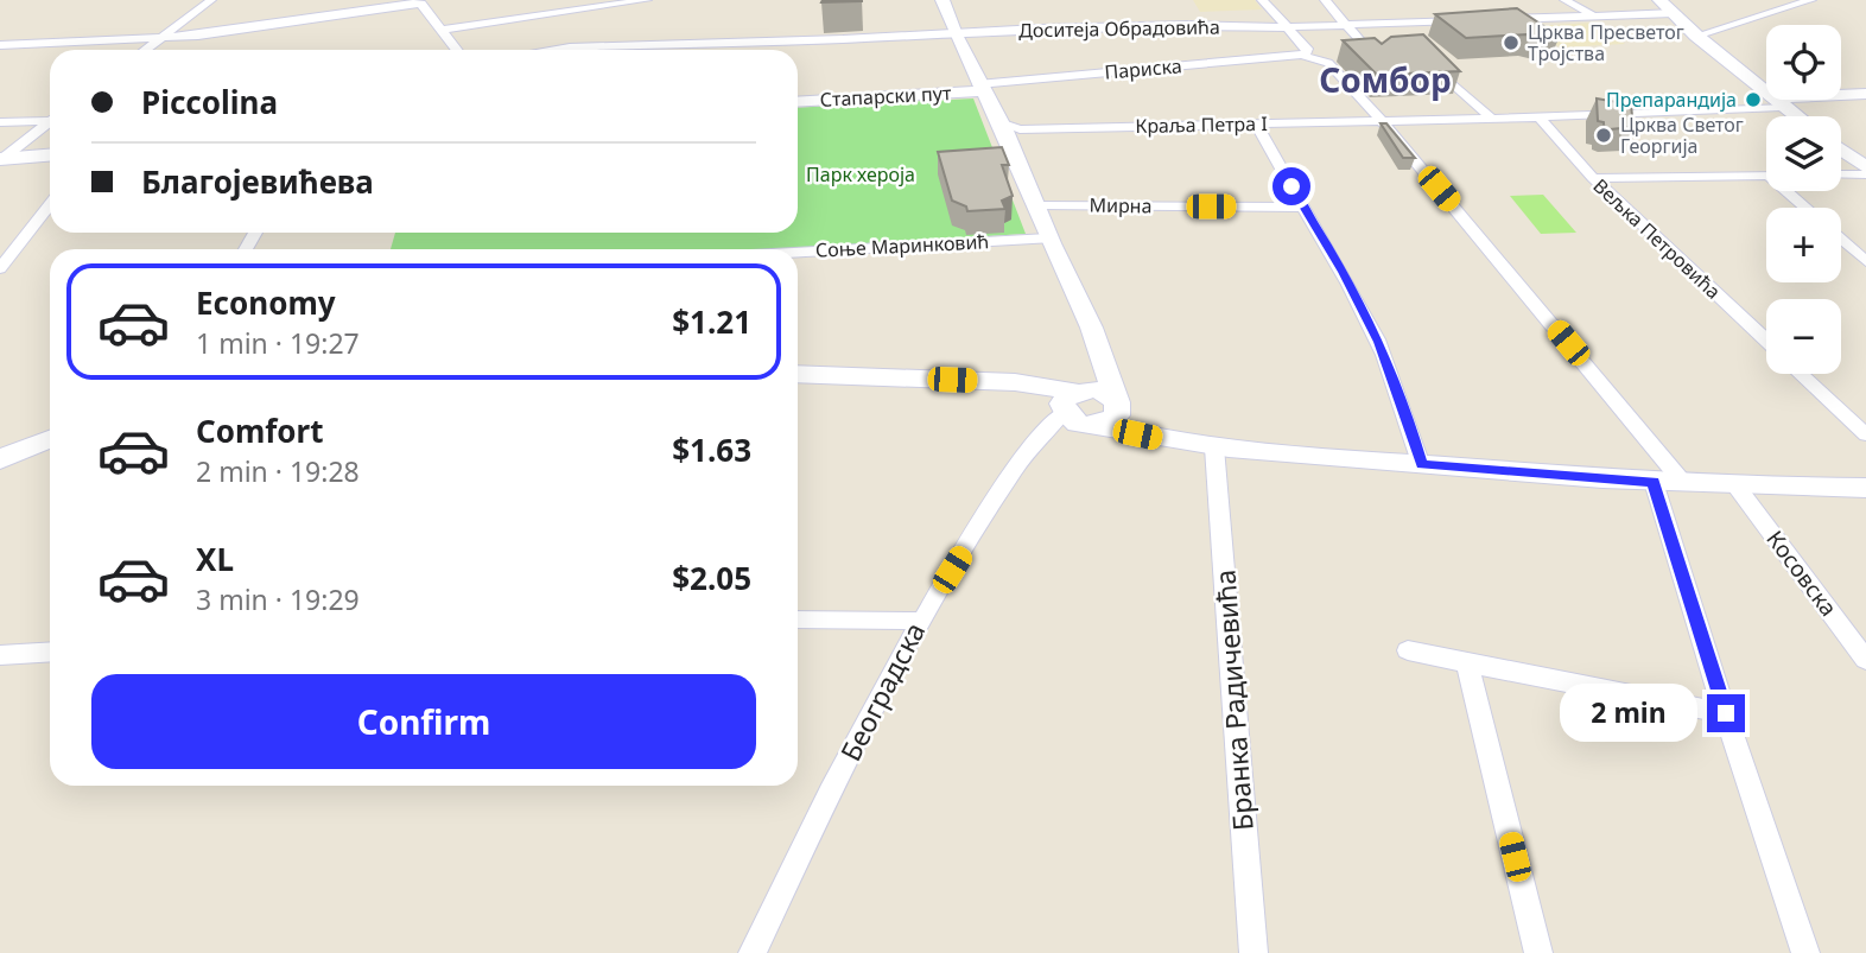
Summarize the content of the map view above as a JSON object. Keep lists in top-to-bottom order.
{
  "streets": {
    "main road": ["Стапарски пут"],
    "street": [
      "Доситеја Обрадовића",
      "Париска",
      "Краља Петра I",
      "Мирна",
      "Вељка Петровића",
      "Соње Маринковић",
      "Косовска",
      "Београдска",
      "Бранка Радичевића"
    ]
  },
  "crossings": [
    ["Париска", "Стапарски пут"],
    ["Краља Петра I", "Вељка Петровића"]
  ],
  "districts": ["Сомбор"],
  "parks": ["Парк хероја"],
  "places": ["Црква Пресветог Тројства", "Препарандија", "Црква Светог Георгија"],
  "page": {
    "map_buttons": ["+", "−"],
    "banner": ["Piccolina", "Благојевићева"],
    "list": [
      {
        "name": "Economy",
        "note": "1 min · 19:27",
        "value": "$1.21"
      },
      {
        "name": "Comfort",
        "note": "2 min · 19:28",
        "value": "$1.63"
      },
      {
        "name": "XL",
        "note": "3 min · 19:29",
        "value": "$2.05"
      }
    ],
    "buttons": "Confirm",
    "bubble": "2 min"
  }
}
